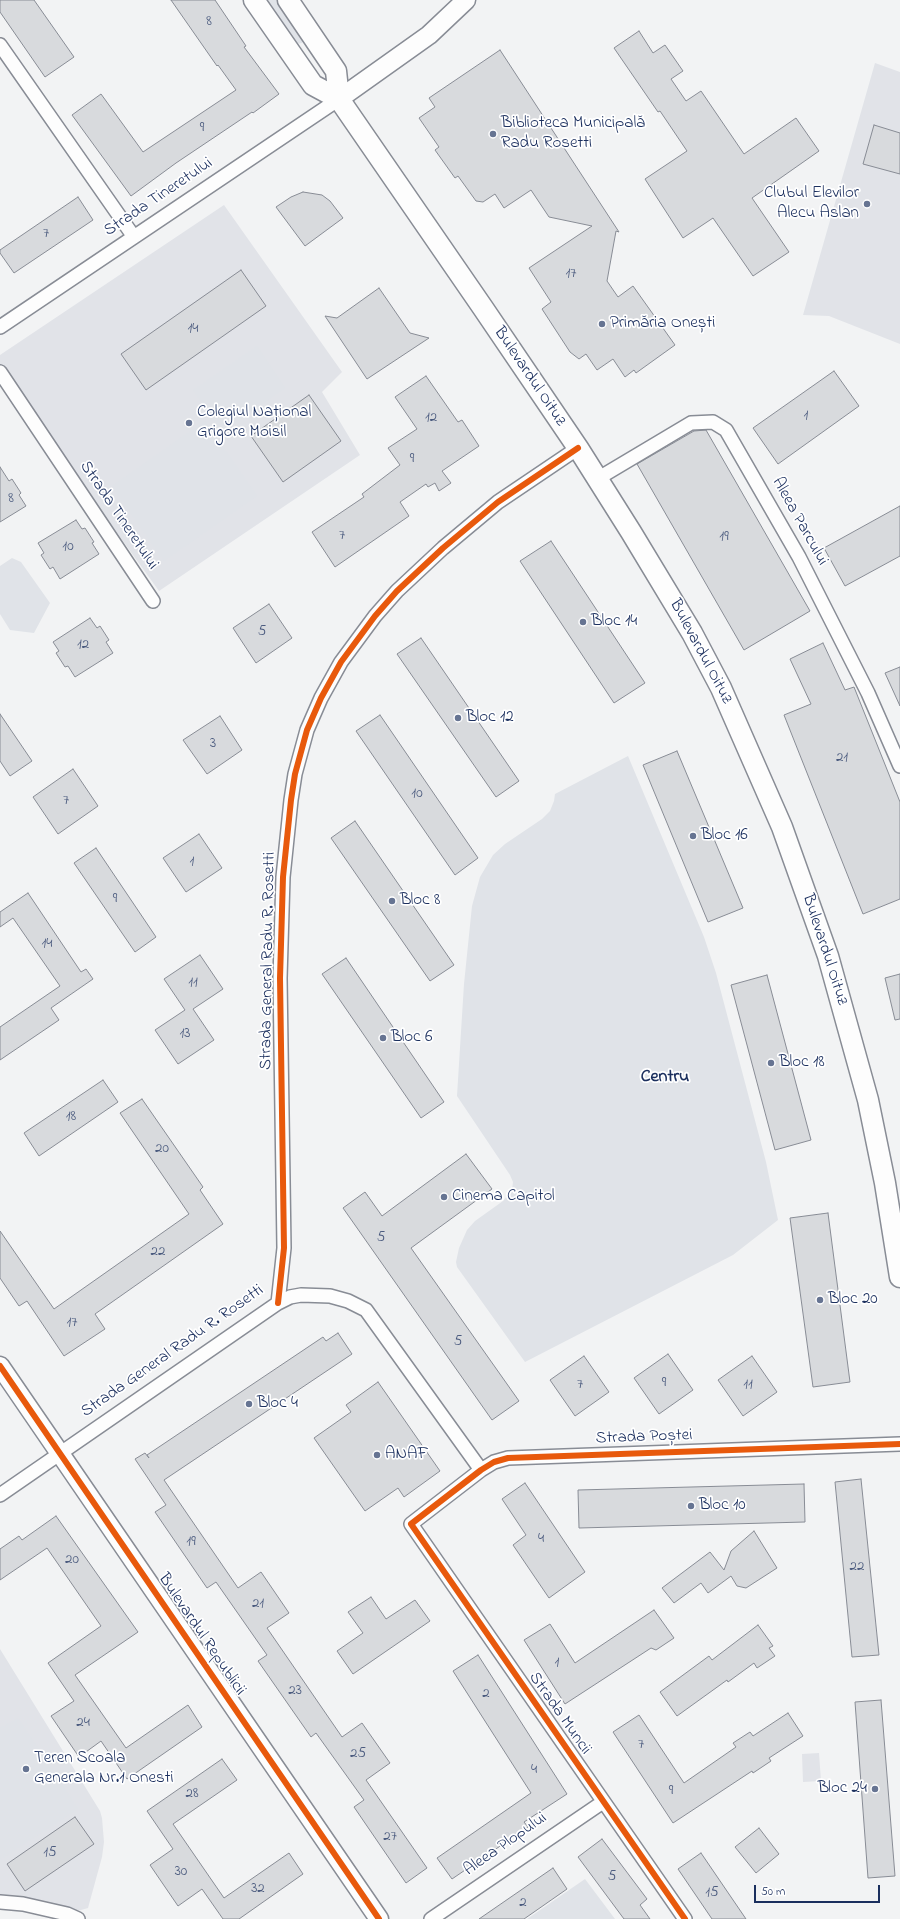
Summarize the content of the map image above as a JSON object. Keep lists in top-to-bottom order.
{
  "streets": {
    "main road": ["Bulevardul Oituz"],
    "street": [
      "Strada Tineretului",
      "Aleea Parcului",
      "Strada General Radu R. Rosetti",
      "Strada Poștei",
      "Bulevardul Republicii",
      "Strada Muncii",
      "Aleea Plopului"
    ]
  },
  "crossings": [
    ["Strada Tineretului", "Bulevardul Oituz"],
    ["Bulevardul Oituz", "Aleea Parcului"],
    ["Bulevardul Oituz", "Strada General Radu R. Rosetti"],
    ["Strada General Radu R. Rosetti", "Bulevardul Republicii"],
    ["Strada Poștei", "Strada Muncii"],
    ["Strada Muncii", "Aleea Plopului"]
  ],
  "districts": ["Centru"],
  "places": [
    "Biblioteca Municipală Radu Rosetti",
    "Clubul Elevilor Alecu Aslan",
    "Primăria Onești",
    "Colegiul Național Grigore Moisil",
    "Bloc 14",
    "Bloc 12",
    "Bloc 16",
    "Bloc 8",
    "Bloc 6",
    "Bloc 18",
    "Cinema Capitol",
    "Bloc 20",
    "Bloc 4",
    "ANAF",
    "Bloc 10",
    "Teren Scoala Generala Nr.1 Onesti",
    "Bloc 24"
  ],
  "house_numbers": [
    "8",
    "9",
    "7",
    "17",
    "14",
    "1",
    "12",
    "9",
    "8",
    "7",
    "19",
    "10",
    "5",
    "12",
    "3",
    "21",
    "10",
    "7",
    "1",
    "9",
    "14",
    "11",
    "13",
    "18",
    "20",
    "5",
    "22",
    "17",
    "5",
    "9",
    "7",
    "11",
    "4",
    "19",
    "20",
    "22",
    "21",
    "1",
    "23",
    "2",
    "24",
    "7",
    "25",
    "4",
    "9",
    "28",
    "27",
    "15",
    "30",
    "5",
    "32",
    "15",
    "2"
  ],
  "scale_bar": "50 m"
}
